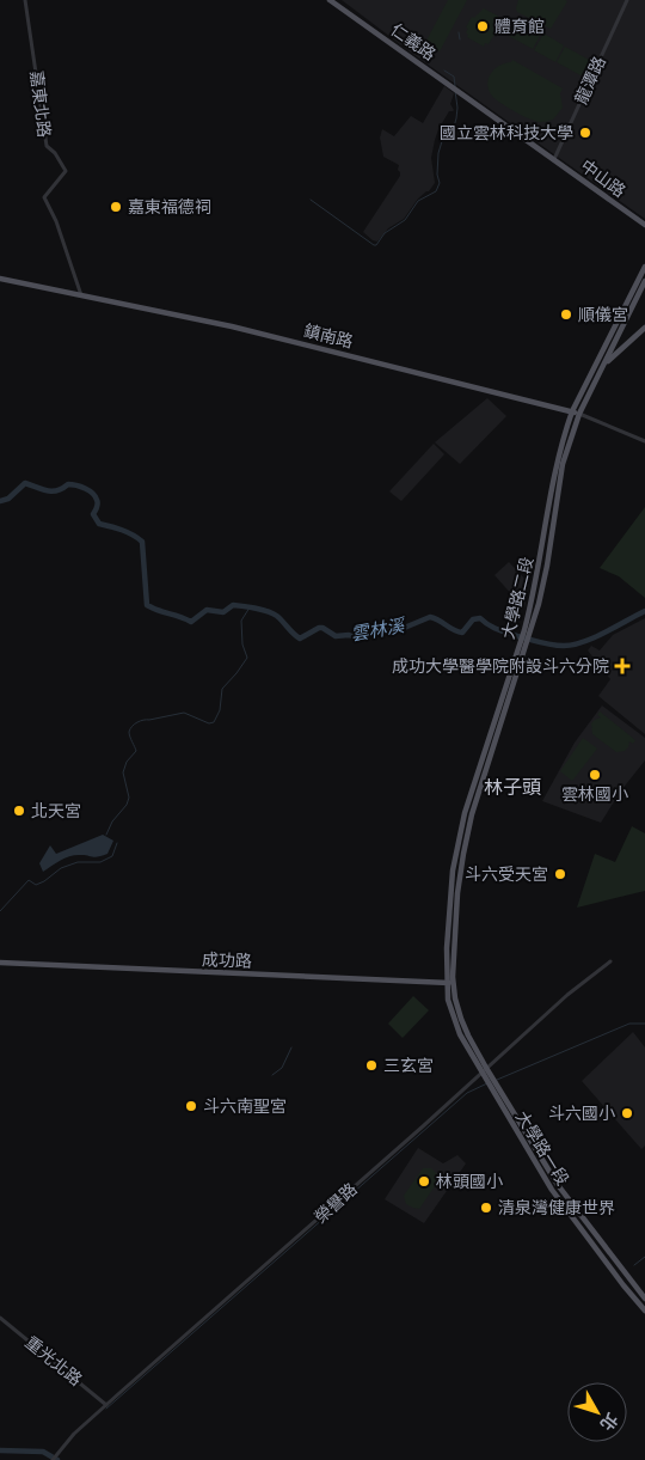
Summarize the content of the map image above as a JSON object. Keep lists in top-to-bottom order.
{
  "streets": {
    "main road": [
      "仁義路",
      "中山路",
      "鎮南路",
      "大學路二段",
      "成功路",
      "大學路一段"
    ],
    "street": [
      "龍潭路",
      "嘉東北路",
      "榮譽路",
      "重光北路"
    ]
  },
  "crossings": [
    ["仁義路", "中山路"],
    ["龍潭路", "中山路"],
    ["嘉東北路", "鎮南路"],
    ["鎮南路", "大學路二段"],
    ["大學路二段", "成功路"],
    ["大學路二段", "大學路一段"],
    ["成功路", "大學路一段"],
    ["大學路一段", "榮譽路"],
    ["榮譽路", "重光北路"]
  ],
  "districts": ["林子頭"],
  "water": ["雲林溪"],
  "places": {
    "other": [
      "體育館",
      "國立雲林科技大學",
      "嘉東福德祠",
      "順儀宮",
      "雲林國小",
      "北天宮",
      "斗六受天宮",
      "三玄宮",
      "斗六南聖宮",
      "斗六國小",
      "林頭國小",
      "清泉灣健康世界"
    ],
    "health": ["成功大學醫學院附設斗六分院"]
  },
  "north": "bottom right"
}
